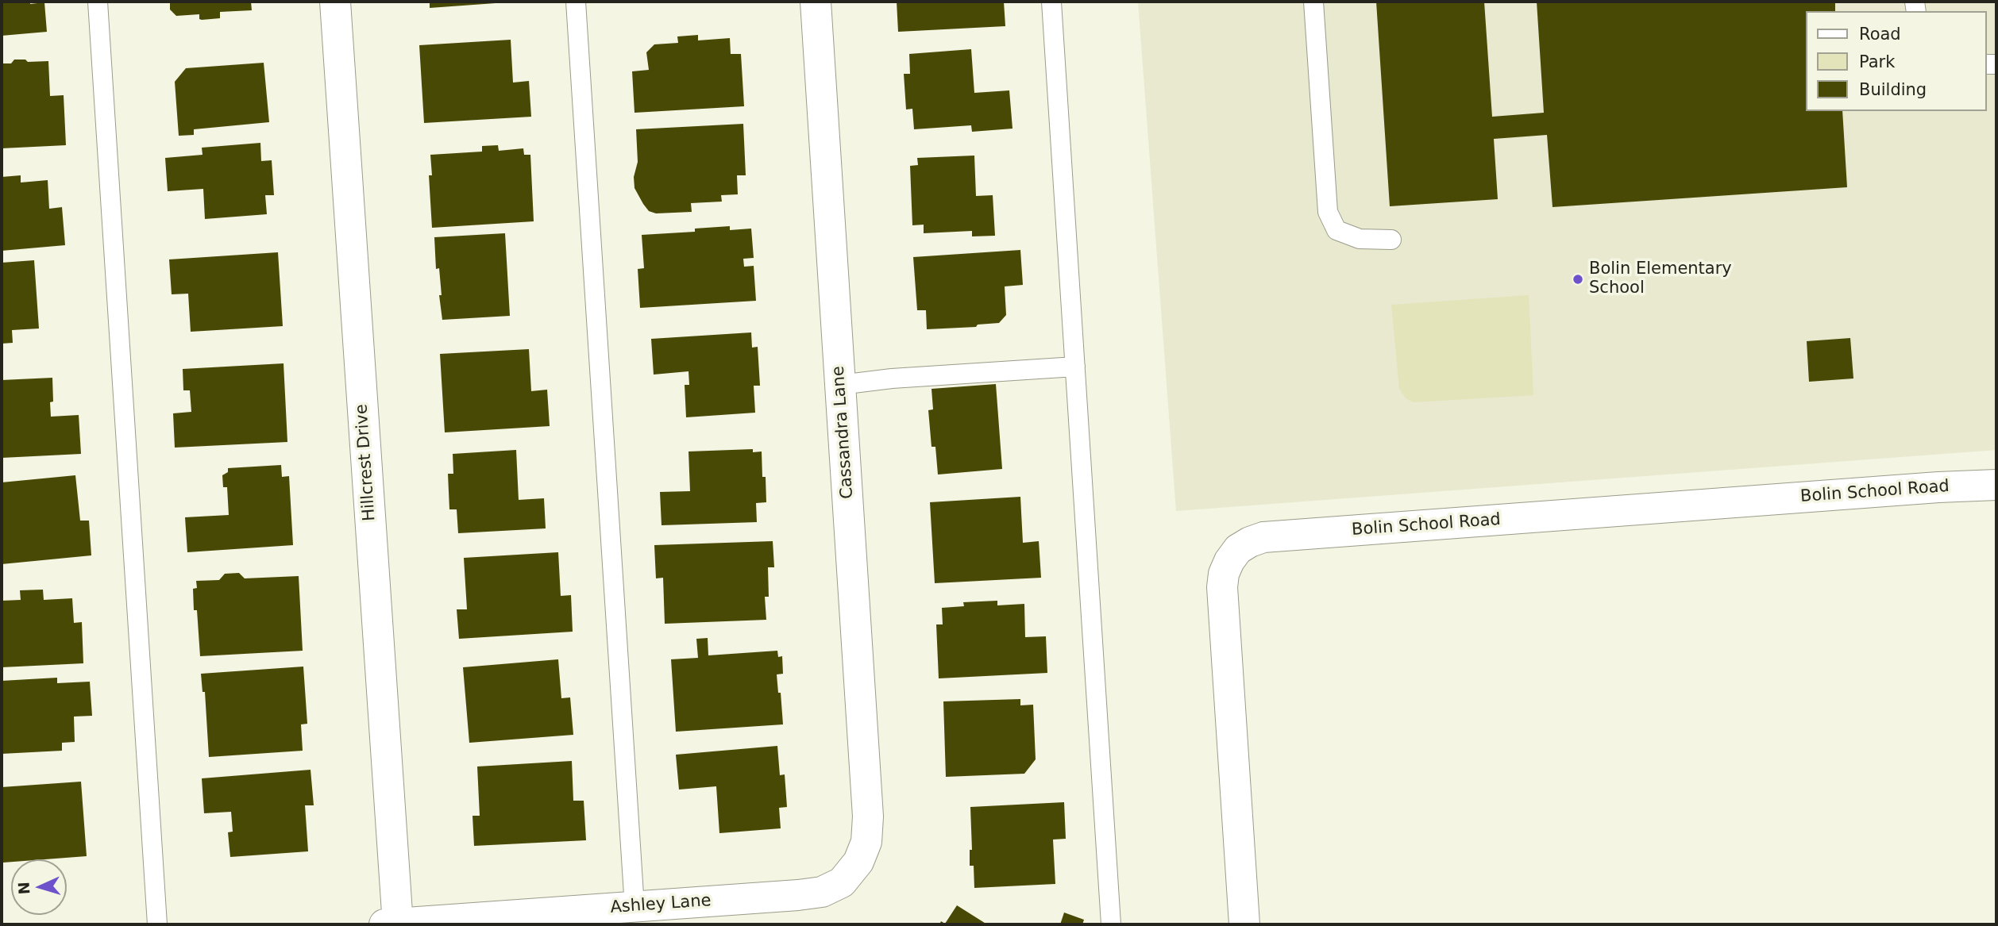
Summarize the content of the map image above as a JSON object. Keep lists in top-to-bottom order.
{
  "streets": {
    "street": [
      "Cassandra Lane",
      "Hillcrest Drive",
      "Bolin School Road",
      "Ashley Lane"
    ]
  },
  "crossings": [
    ["Cassandra Lane", "Ashley Lane"],
    ["Hillcrest Drive", "Ashley Lane"]
  ],
  "places": ["Bolin Elementary School"],
  "legend": ["Road", "Park", "Building"],
  "north": "left"
}
